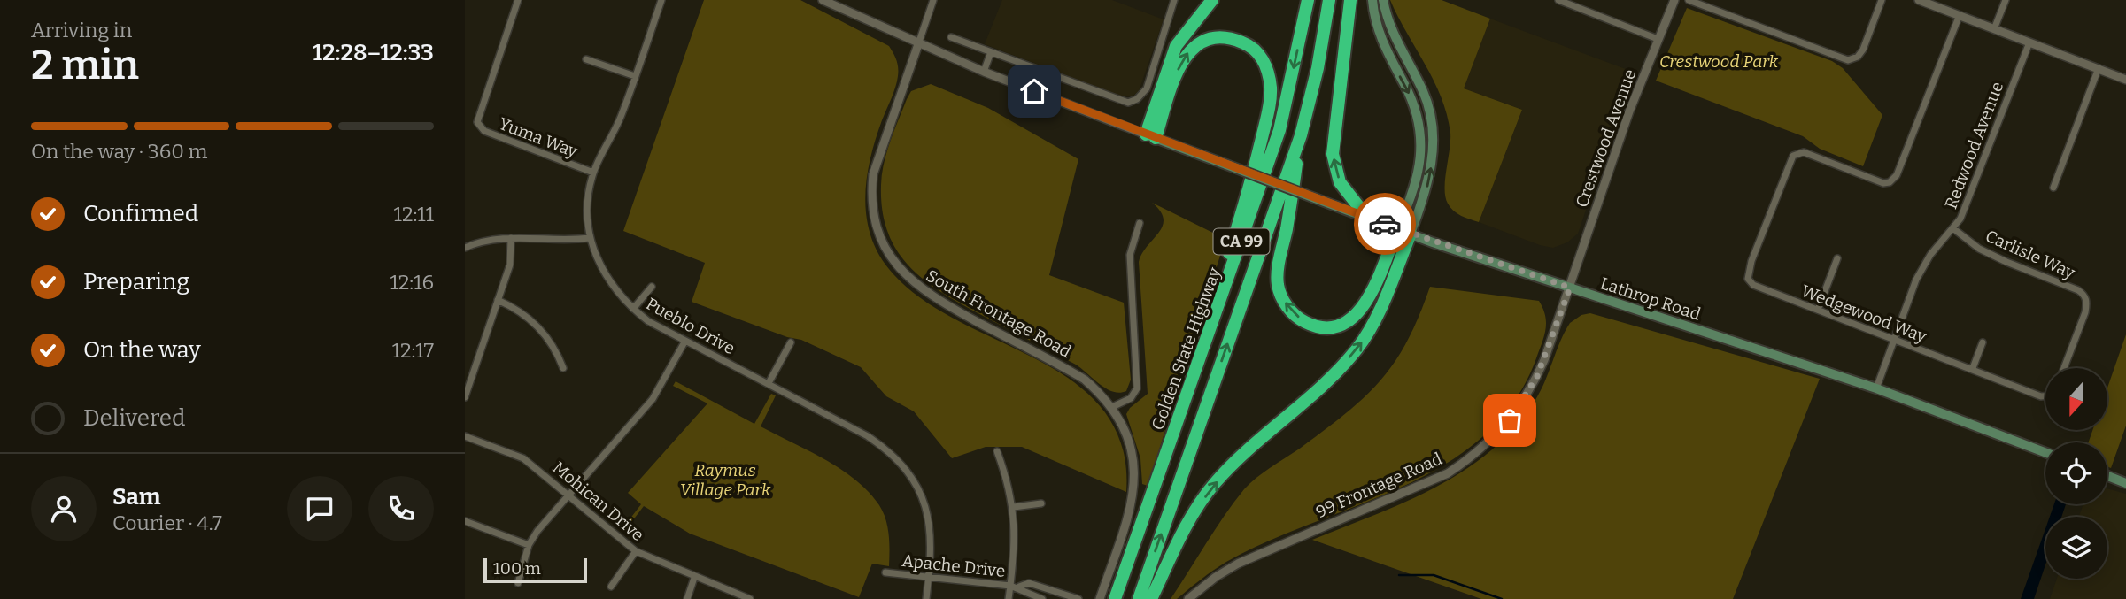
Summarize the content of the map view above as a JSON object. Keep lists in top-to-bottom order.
{
  "streets": {
    "highway": ["CA 99", "Golden State Highway"],
    "main road": ["Lathrop Road"],
    "street": [
      "Yuma Way",
      "Crestwood Avenue",
      "Redwood Avenue",
      "Carlisle Way",
      "South Frontage Road",
      "Wedgewood Way",
      "Pueblo Drive",
      "99 Frontage Road",
      "Mohican Drive",
      "Apache Drive"
    ]
  },
  "crossings": [
    ["Yuma Way", "Pueblo Drive"],
    ["Crestwood Avenue", "Lathrop Road"],
    ["Crestwood Avenue", "99 Frontage Road"],
    ["Redwood Avenue", "Carlisle Way"],
    ["Redwood Avenue", "Lathrop Road"],
    ["Redwood Avenue", "Wedgewood Way"],
    ["Lathrop Road", "South Frontage Road"],
    ["Lathrop Road", "99 Frontage Road"],
    ["Pueblo Drive", "Apache Drive"]
  ],
  "parks": ["Crestwood Park", "Raymus Village Park"],
  "scale_bar": "100 m",
  "north": "bottom",
  "page": {
    "heading": ["2 min", "Arriving in", "12:28–12:33"],
    "panel": ["Sam", "Courier · 4.7"],
    "bar": "On the way · 360 m",
    "list": [
      ["Confirmed", "12:11"],
      ["Preparing", "12:16"],
      ["On the way", "12:17"],
      "Delivered"
    ],
    "scale": "100 m"
  }
}
